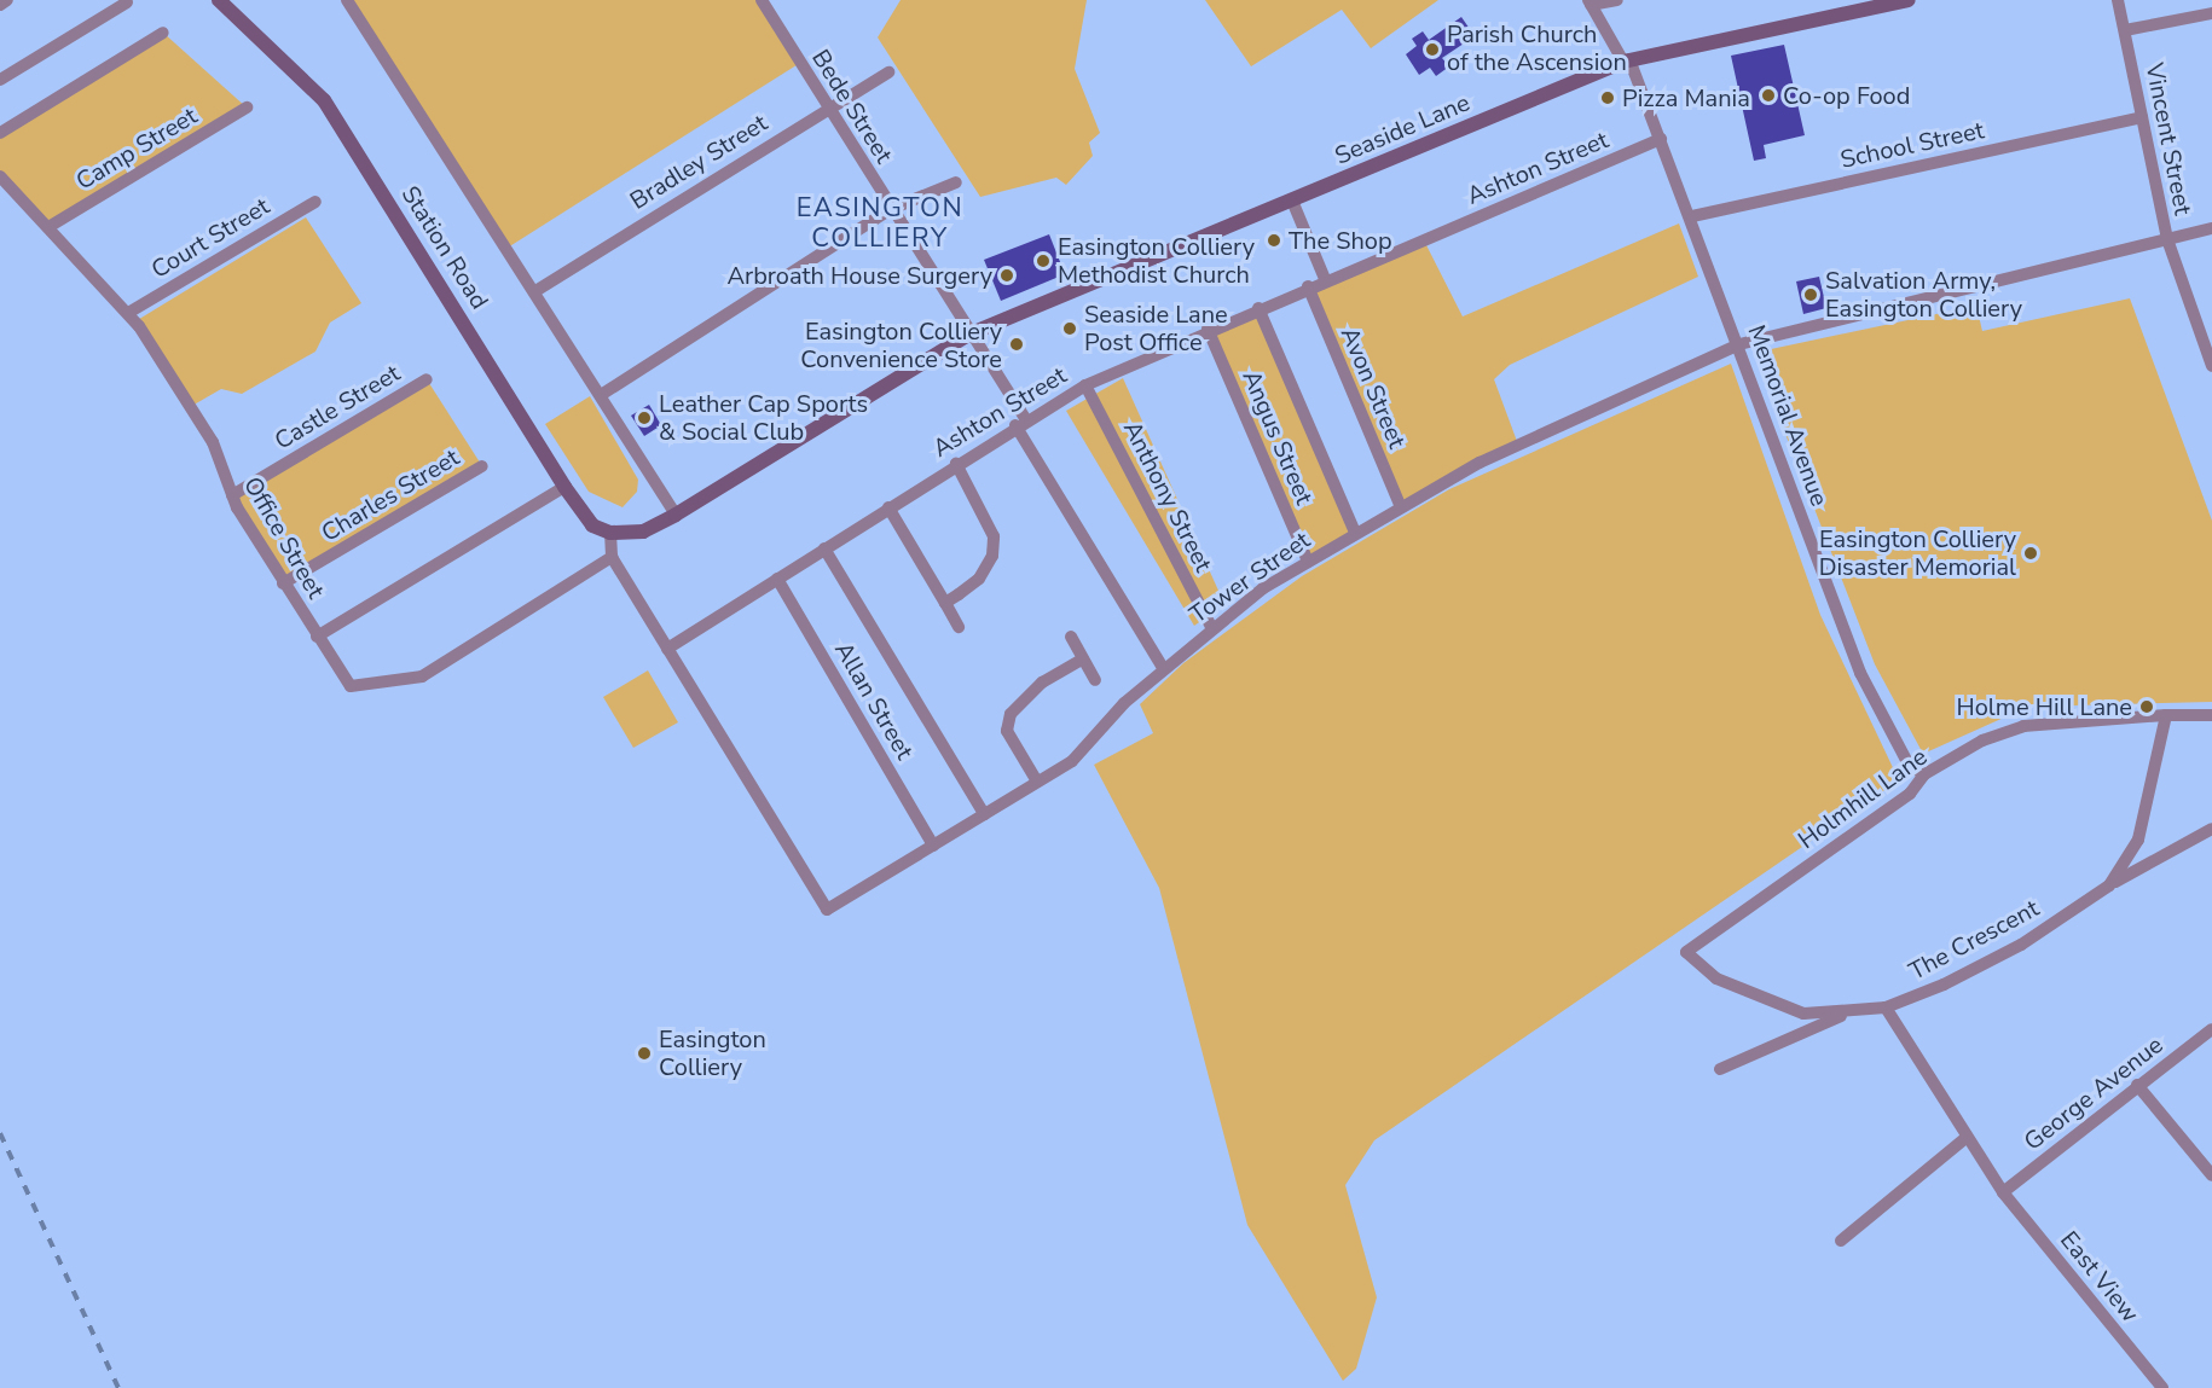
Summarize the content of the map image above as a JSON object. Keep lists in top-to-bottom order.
{
  "streets": {
    "main road": ["Seaside Lane", "Station Road"],
    "street": [
      "Bede Street",
      "Vincent Street",
      "School Street",
      "Camp Street",
      "Bradley Street",
      "Ashton Street",
      "Court Street",
      "Avon Street",
      "Castle Street",
      "Memorial Avenue",
      "Angus Street",
      "Charles Street",
      "Anthony Street",
      "Office Street",
      "Tower Street",
      "Allan Street",
      "Holmhill Lane",
      "The Crescent",
      "George Avenue",
      "East View"
    ]
  },
  "crossings": [
    ["Bede Street", "Seaside Lane"],
    ["Bede Street", "Bradley Street"],
    ["Bede Street", "Ashton Street"],
    ["Bede Street", "Tower Street"],
    ["Seaside Lane", "Station Road"],
    ["Seaside Lane", "Memorial Avenue"],
    ["Vincent Street", "School Street"],
    ["Vincent Street", "Tower Street"],
    ["School Street", "Memorial Avenue"],
    ["Camp Street", "Office Street"],
    ["Ashton Street", "Avon Street"],
    ["Ashton Street", "Memorial Avenue"],
    ["Ashton Street", "Angus Street"],
    ["Ashton Street", "Anthony Street"],
    ["Ashton Street", "Tower Street"],
    ["Ashton Street", "Allan Street"],
    ["Court Street", "Office Street"],
    ["Avon Street", "Tower Street"],
    ["Castle Street", "Office Street"],
    ["Memorial Avenue", "Tower Street"],
    ["Memorial Avenue", "Holmhill Lane"],
    ["Angus Street", "Tower Street"],
    ["Charles Street", "Office Street"],
    ["Anthony Street", "Tower Street"],
    ["Tower Street", "Allan Street"],
    ["Holmhill Lane", "The Crescent"],
    ["The Crescent", "East View"],
    ["George Avenue", "East View"]
  ],
  "districts": ["EASINGTON COLLIERY"],
  "places": [
    "Parish Church of the Ascension",
    "Co-op Food",
    "Pizza Mania",
    "The Shop",
    "Easington Colliery Methodist Church",
    "Arbroath House Surgery",
    "Salvation Army, Easington Colliery",
    "Seaside Lane Post Office",
    "Easington Colliery Convenience Store",
    "Leather Cap Sports & Social Club",
    "Easington Colliery Disaster Memorial",
    "Holme Hill Lane",
    "Easington Colliery"
  ]
}
